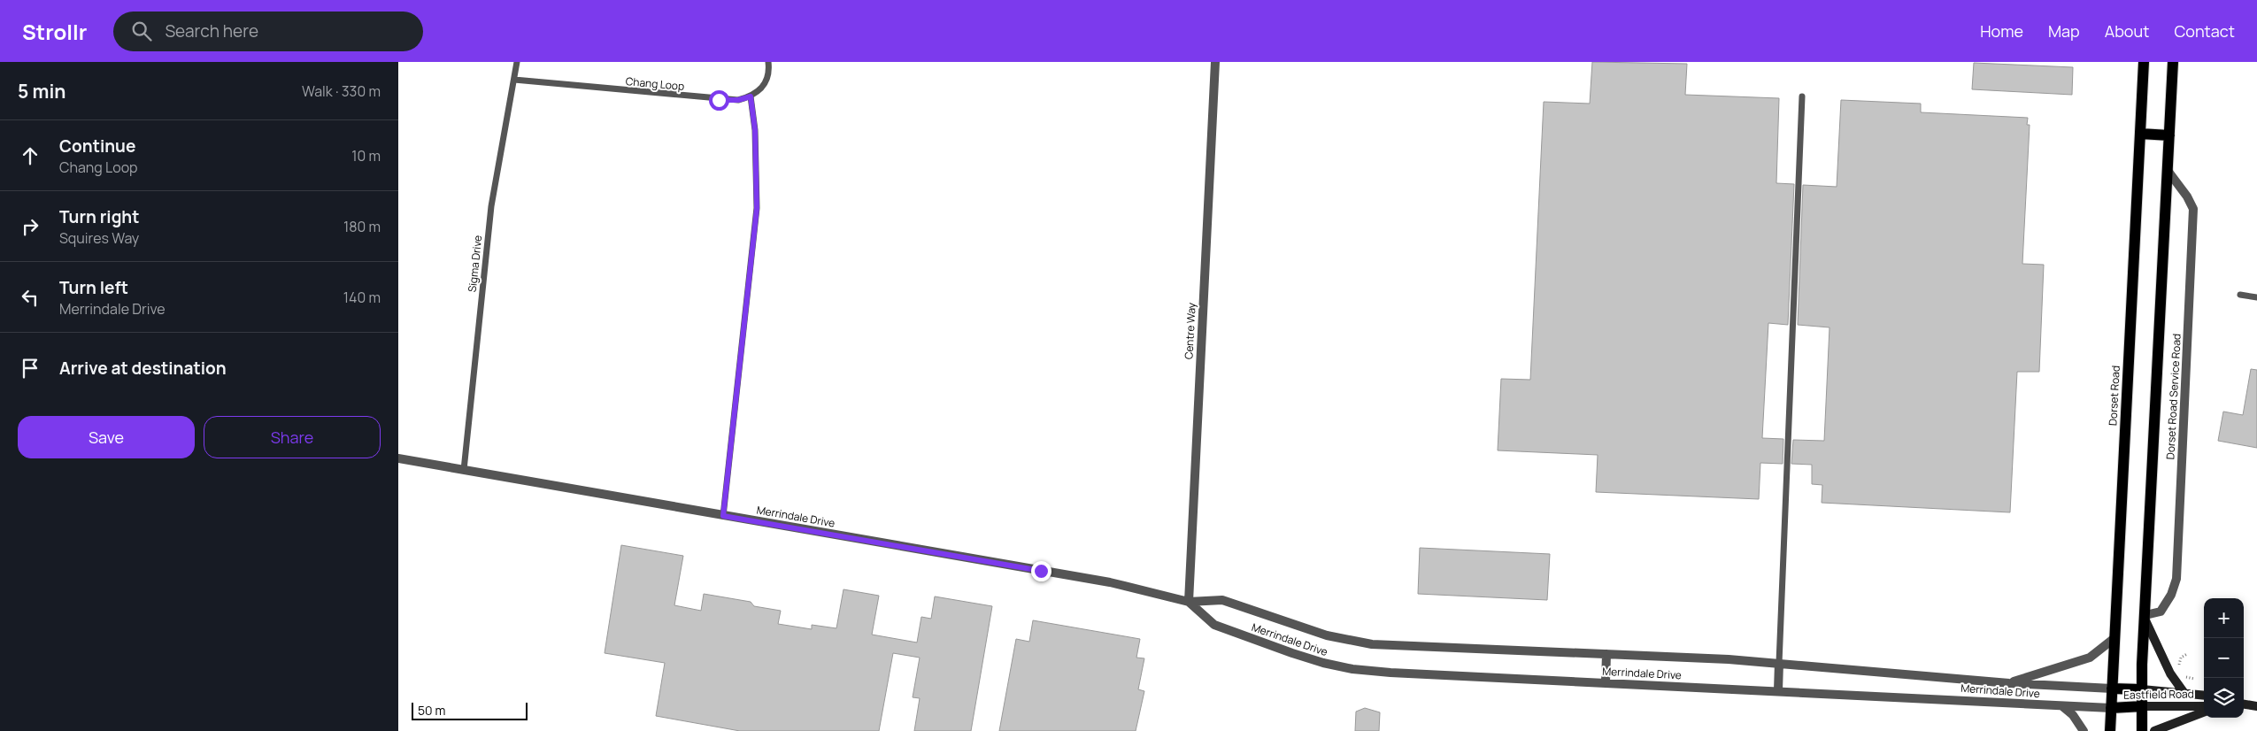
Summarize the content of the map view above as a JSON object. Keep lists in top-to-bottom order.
{
  "streets": {
    "main road": ["Dorset Road", "Eastfield Road"],
    "street": ["Centre Way", "Dorset Road Service Road", "Merrindale Drive"],
    "lane": ["Chang Loop", "Sigma Drive"]
  },
  "crossings": [
    ["Chang Loop", "Sigma Drive"],
    ["Sigma Drive", "Merrindale Drive"],
    ["Centre Way", "Merrindale Drive"],
    ["Dorset Road", "Merrindale Drive"],
    ["Dorset Road", "Eastfield Road"],
    ["Merrindale Drive", "Eastfield Road"]
  ],
  "scale_bar": "50 m",
  "page": {
    "header": "Strollr",
    "search": "Search here",
    "nav": [
      "Home",
      "Map",
      "About",
      "Contact"
    ],
    "heading": ["5 min", "Walk · 330 m"],
    "list": [
      ["Continue", "Chang Loop", "10 m"],
      ["Turn right", "Squires Way", "180 m"],
      ["Turn left", "Merrindale Drive", "140 m"],
      "Arrive at destination"
    ],
    "buttons": ["Save", "Share"],
    "map_buttons": ["+", "−"],
    "scale": "50 m"
  }
}
